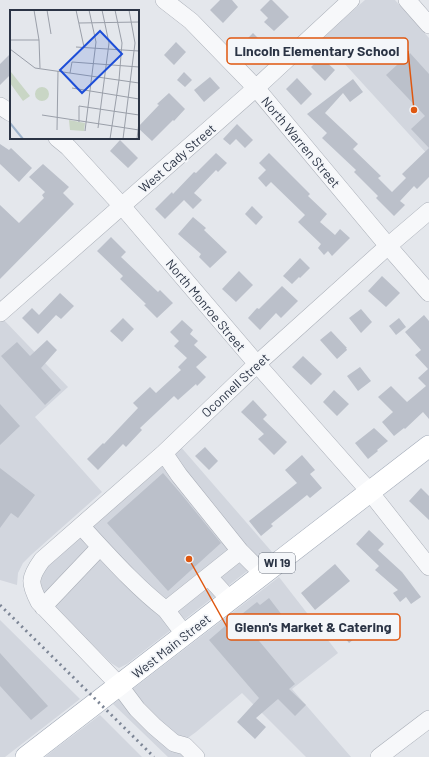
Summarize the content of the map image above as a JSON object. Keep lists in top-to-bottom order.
{
  "streets": {
    "main road": ["WI 19", "West Main Street"],
    "street": [
      "North Warren Street",
      "West Cady Street",
      "North Monroe Street",
      "Oconnell Street"
    ]
  },
  "crossings": [
    ["North Warren Street", "West Cady Street"],
    ["North Warren Street", "Oconnell Street"],
    ["West Cady Street", "North Monroe Street"],
    ["North Monroe Street", "Oconnell Street"],
    ["North Monroe Street", "West Main Street"],
    ["Oconnell Street", "West Main Street"]
  ],
  "places": ["Lincoln Elementary School", "Glenn's Market & Catering"]
}
